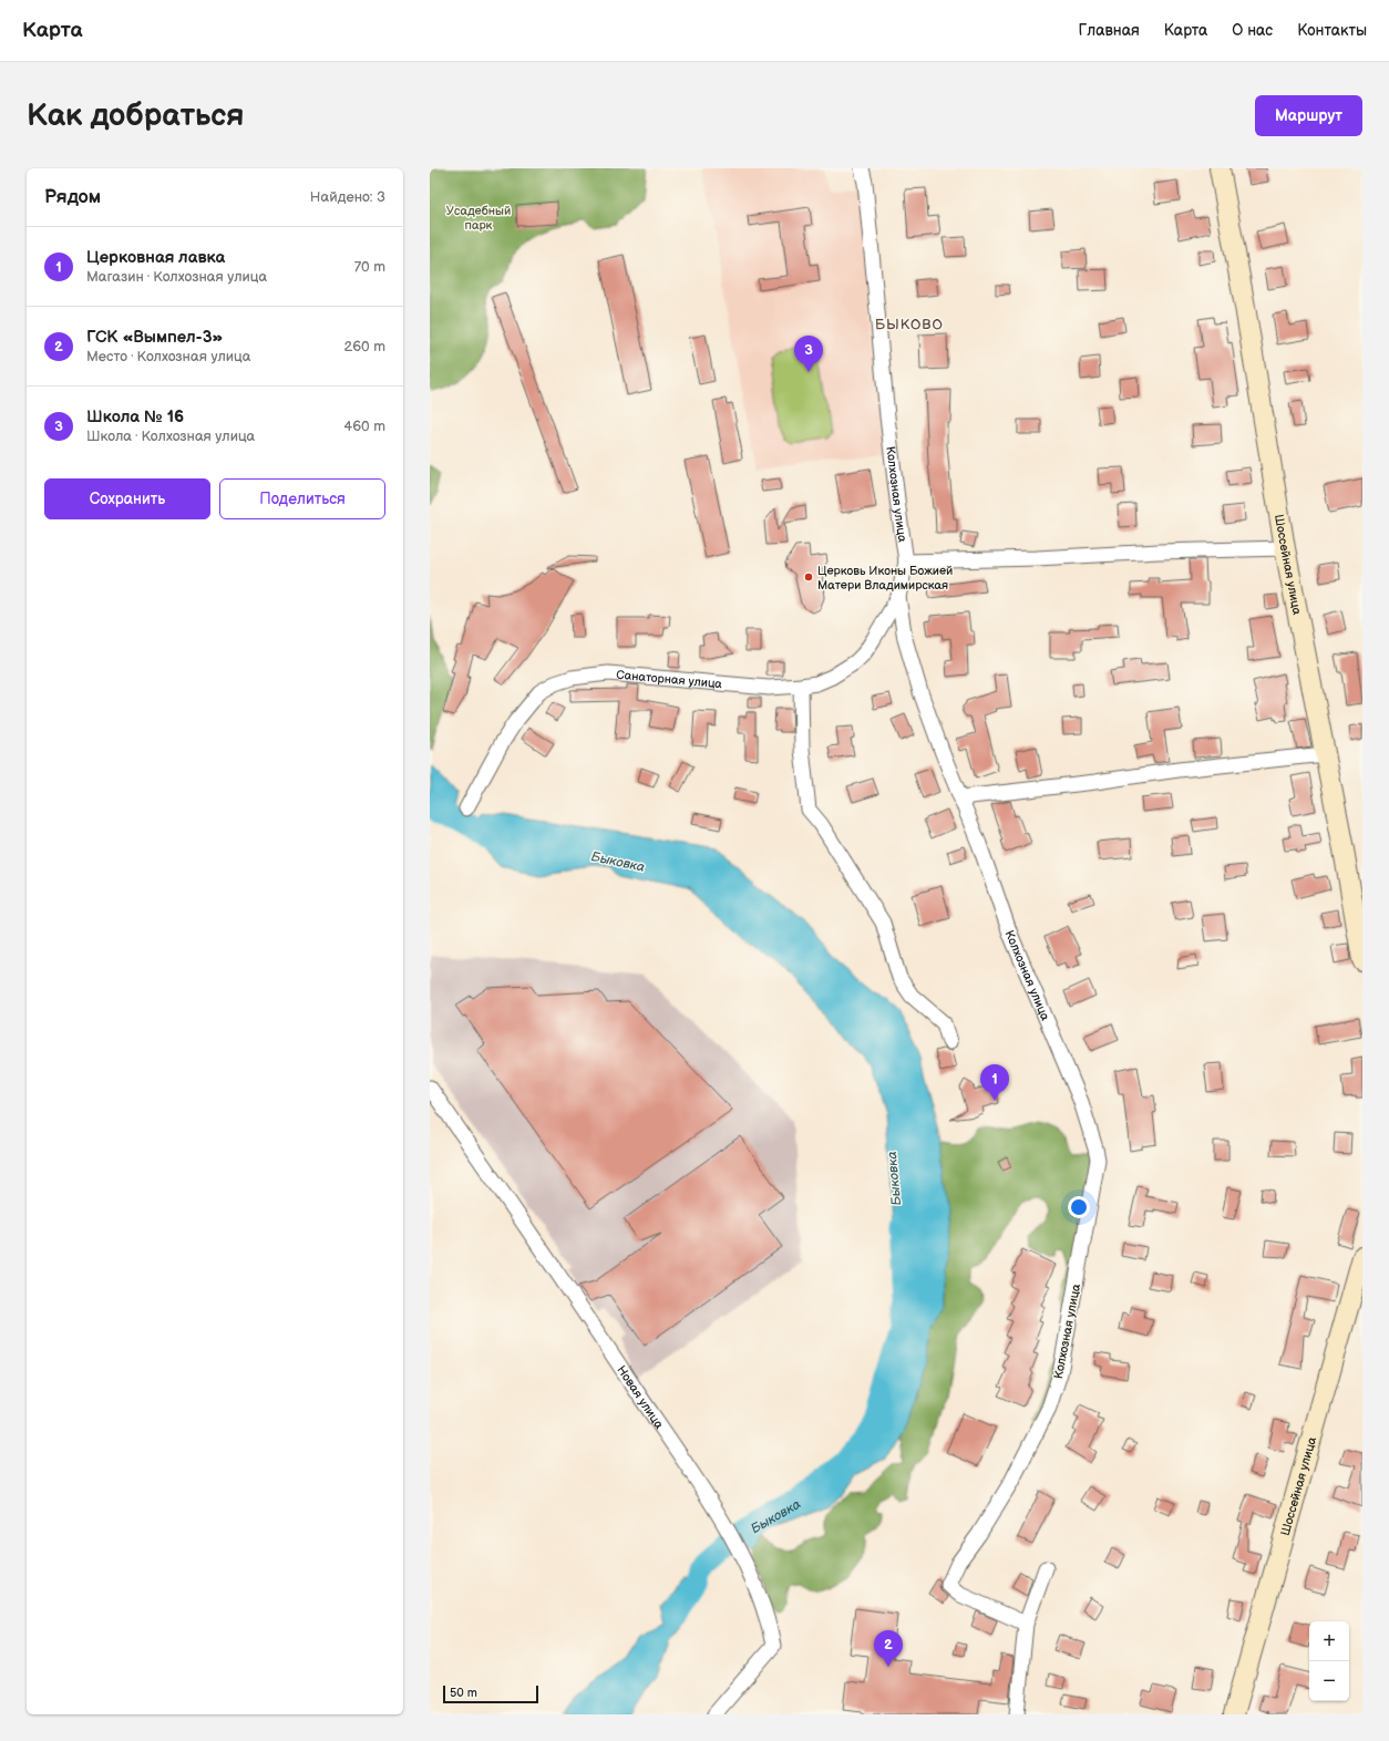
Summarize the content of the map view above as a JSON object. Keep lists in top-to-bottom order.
{
  "streets": {
    "street": [
      "Колхозная улица",
      "Шоссейная улица",
      "Санаторная улица",
      "Новая улица"
    ]
  },
  "crossings": [
    ["Колхозная улица", "Санаторная улица"]
  ],
  "districts": ["БЫКОВО"],
  "water": ["Быковка"],
  "parks": ["Усадебный парк"],
  "places": ["Церковь Иконы Божией Матери Владимирская"],
  "scale_bar": "50 m",
  "page": {
    "header": "Карта",
    "nav": [
      "Главная",
      "Карта",
      "О нас",
      "Контакты"
    ],
    "buttons": [
      "Маршрут",
      ["Сохранить", "Поделиться"]
    ],
    "title": "Как добраться",
    "heading": ["Рядом", "Найдено: 3"],
    "list": [
      {
        "mark": "1",
        "name": "Церковная лавка",
        "note": "Магазин · Колхозная улица",
        "value": "70 m"
      },
      {
        "mark": "2",
        "name": "ГСК «Вымпел-3»",
        "note": "Место · Колхозная улица",
        "value": "260 m"
      },
      {
        "mark": "3",
        "name": "Школа № 16",
        "note": "Школа · Колхозная улица",
        "value": "460 m"
      }
    ],
    "pins": ["3", "1", "2"],
    "map_buttons": ["+", "−"],
    "scale": "50 m"
  }
}
